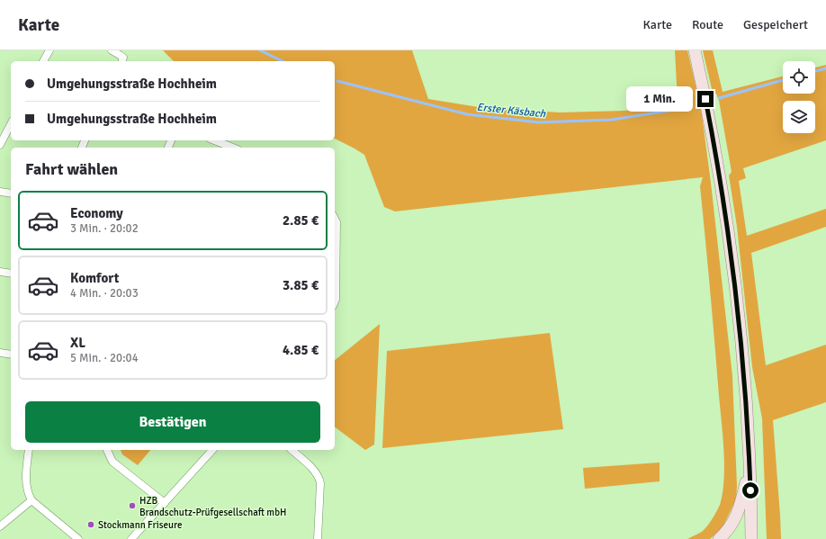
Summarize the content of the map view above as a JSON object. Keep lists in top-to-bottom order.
{
  "water": ["Erster Käsbach"],
  "places": ["HZB Brandschutz-Prüfgesellschaft mbH", "Stockmann Friseure"],
  "page": {
    "header": "Karte",
    "nav": ["Karte", "Route", "Gespeichert"],
    "banner": ["Umgehungsstraße Hochheim", "Umgehungsstraße Hochheim"],
    "bubble": "1 Min.",
    "heading": "Fahrt wählen",
    "list": [
      {
        "name": "Economy",
        "note": "3 Min. · 20:02",
        "value": "2.85 €"
      },
      {
        "name": "Komfort",
        "note": "4 Min. · 20:03",
        "value": "3.85 €"
      },
      {
        "name": "XL",
        "note": "5 Min. · 20:04",
        "value": "4.85 €"
      }
    ],
    "buttons": "Bestätigen"
  }
}
